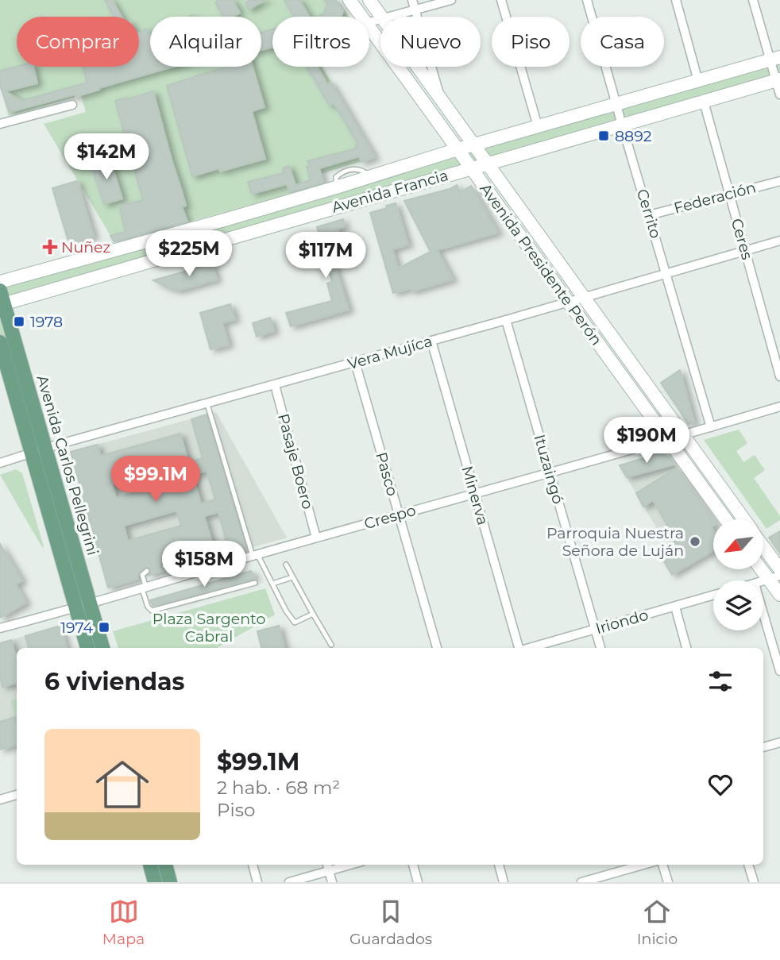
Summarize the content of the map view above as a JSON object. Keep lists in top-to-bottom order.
{
  "streets": {
    "main road": ["Avenida Francia", "Avenida Presidente Perón", "Avenida Carlos Pellegrini"],
    "street": [
      "Federación",
      "Cerrito",
      "Ceres",
      "Vera Mujíca",
      "Pasaje Boero",
      "Ituzaingó",
      "Pasco",
      "Minerva",
      "Crespo",
      "Iriondo"
    ]
  },
  "crossings": [
    ["Avenida Francia", "Cerrito"],
    ["Avenida Francia", "Ceres"],
    ["Avenida Francia", "Avenida Presidente Perón"],
    ["Avenida Francia", "Avenida Carlos Pellegrini"],
    ["Federación", "Cerrito"],
    ["Federación", "Ceres"],
    ["Cerrito", "Vera Mujíca"],
    ["Cerrito", "Crespo"],
    ["Ceres", "Vera Mujíca"],
    ["Avenida Presidente Perón", "Vera Mujíca"],
    ["Avenida Presidente Perón", "Crespo"],
    ["Vera Mujíca", "Pasaje Boero"],
    ["Vera Mujíca", "Avenida Carlos Pellegrini"],
    ["Vera Mujíca", "Ituzaingó"],
    ["Vera Mujíca", "Pasco"],
    ["Vera Mujíca", "Minerva"],
    ["Pasaje Boero", "Crespo"],
    ["Avenida Carlos Pellegrini", "Crespo"],
    ["Ituzaingó", "Crespo"],
    ["Ituzaingó", "Iriondo"],
    ["Pasco", "Crespo"],
    ["Minerva", "Crespo"]
  ],
  "parks": ["Plaza Sargento Cabral"],
  "places": {
    "transit": ["8892", "1978", "1974"],
    "health": ["Nuñez"],
    "other": ["Parroquia Nuestra Señora de Luján"]
  },
  "north": "bottom left",
  "page": {
    "chip": [
      "Comprar",
      "Alquilar",
      "Filtros",
      "Nuevo",
      "Piso",
      "Casa"
    ],
    "price": [
      "$142M",
      "$225M",
      "$117M",
      "$190M",
      "$99.1M",
      "$158M"
    ],
    "heading": "6 viviendas",
    "list": [
      {
        "name": "$99.1M",
        "note": "2 hab. · 68 m² · Piso"
      }
    ],
    "tabs": ["Mapa", "Guardados", "Inicio"]
  }
}
